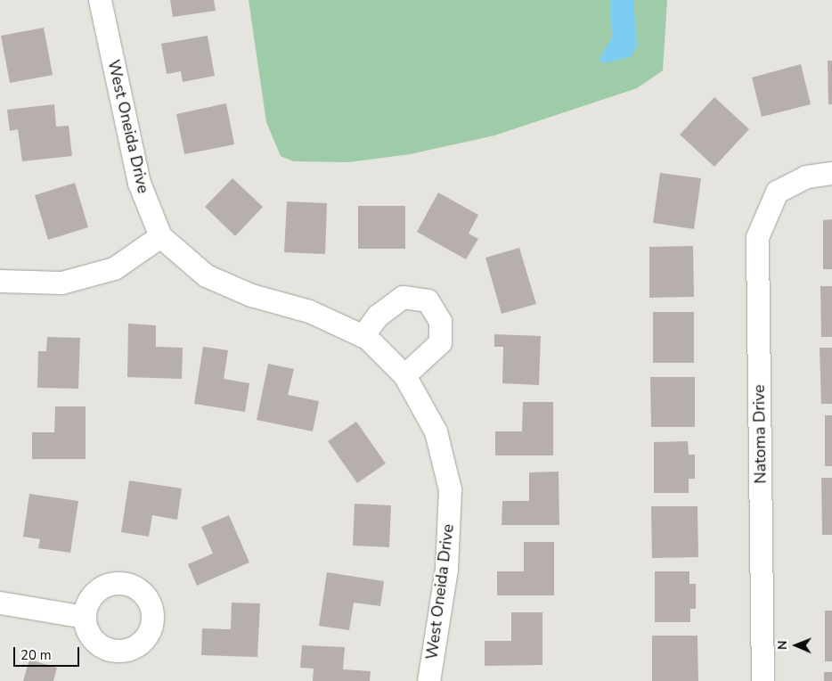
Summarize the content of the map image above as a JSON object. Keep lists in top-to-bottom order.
{
  "streets": {
    "street": ["West Oneida Drive", "Natoma Drive"]
  },
  "scale_bar": "20 m",
  "north": "left"
}
